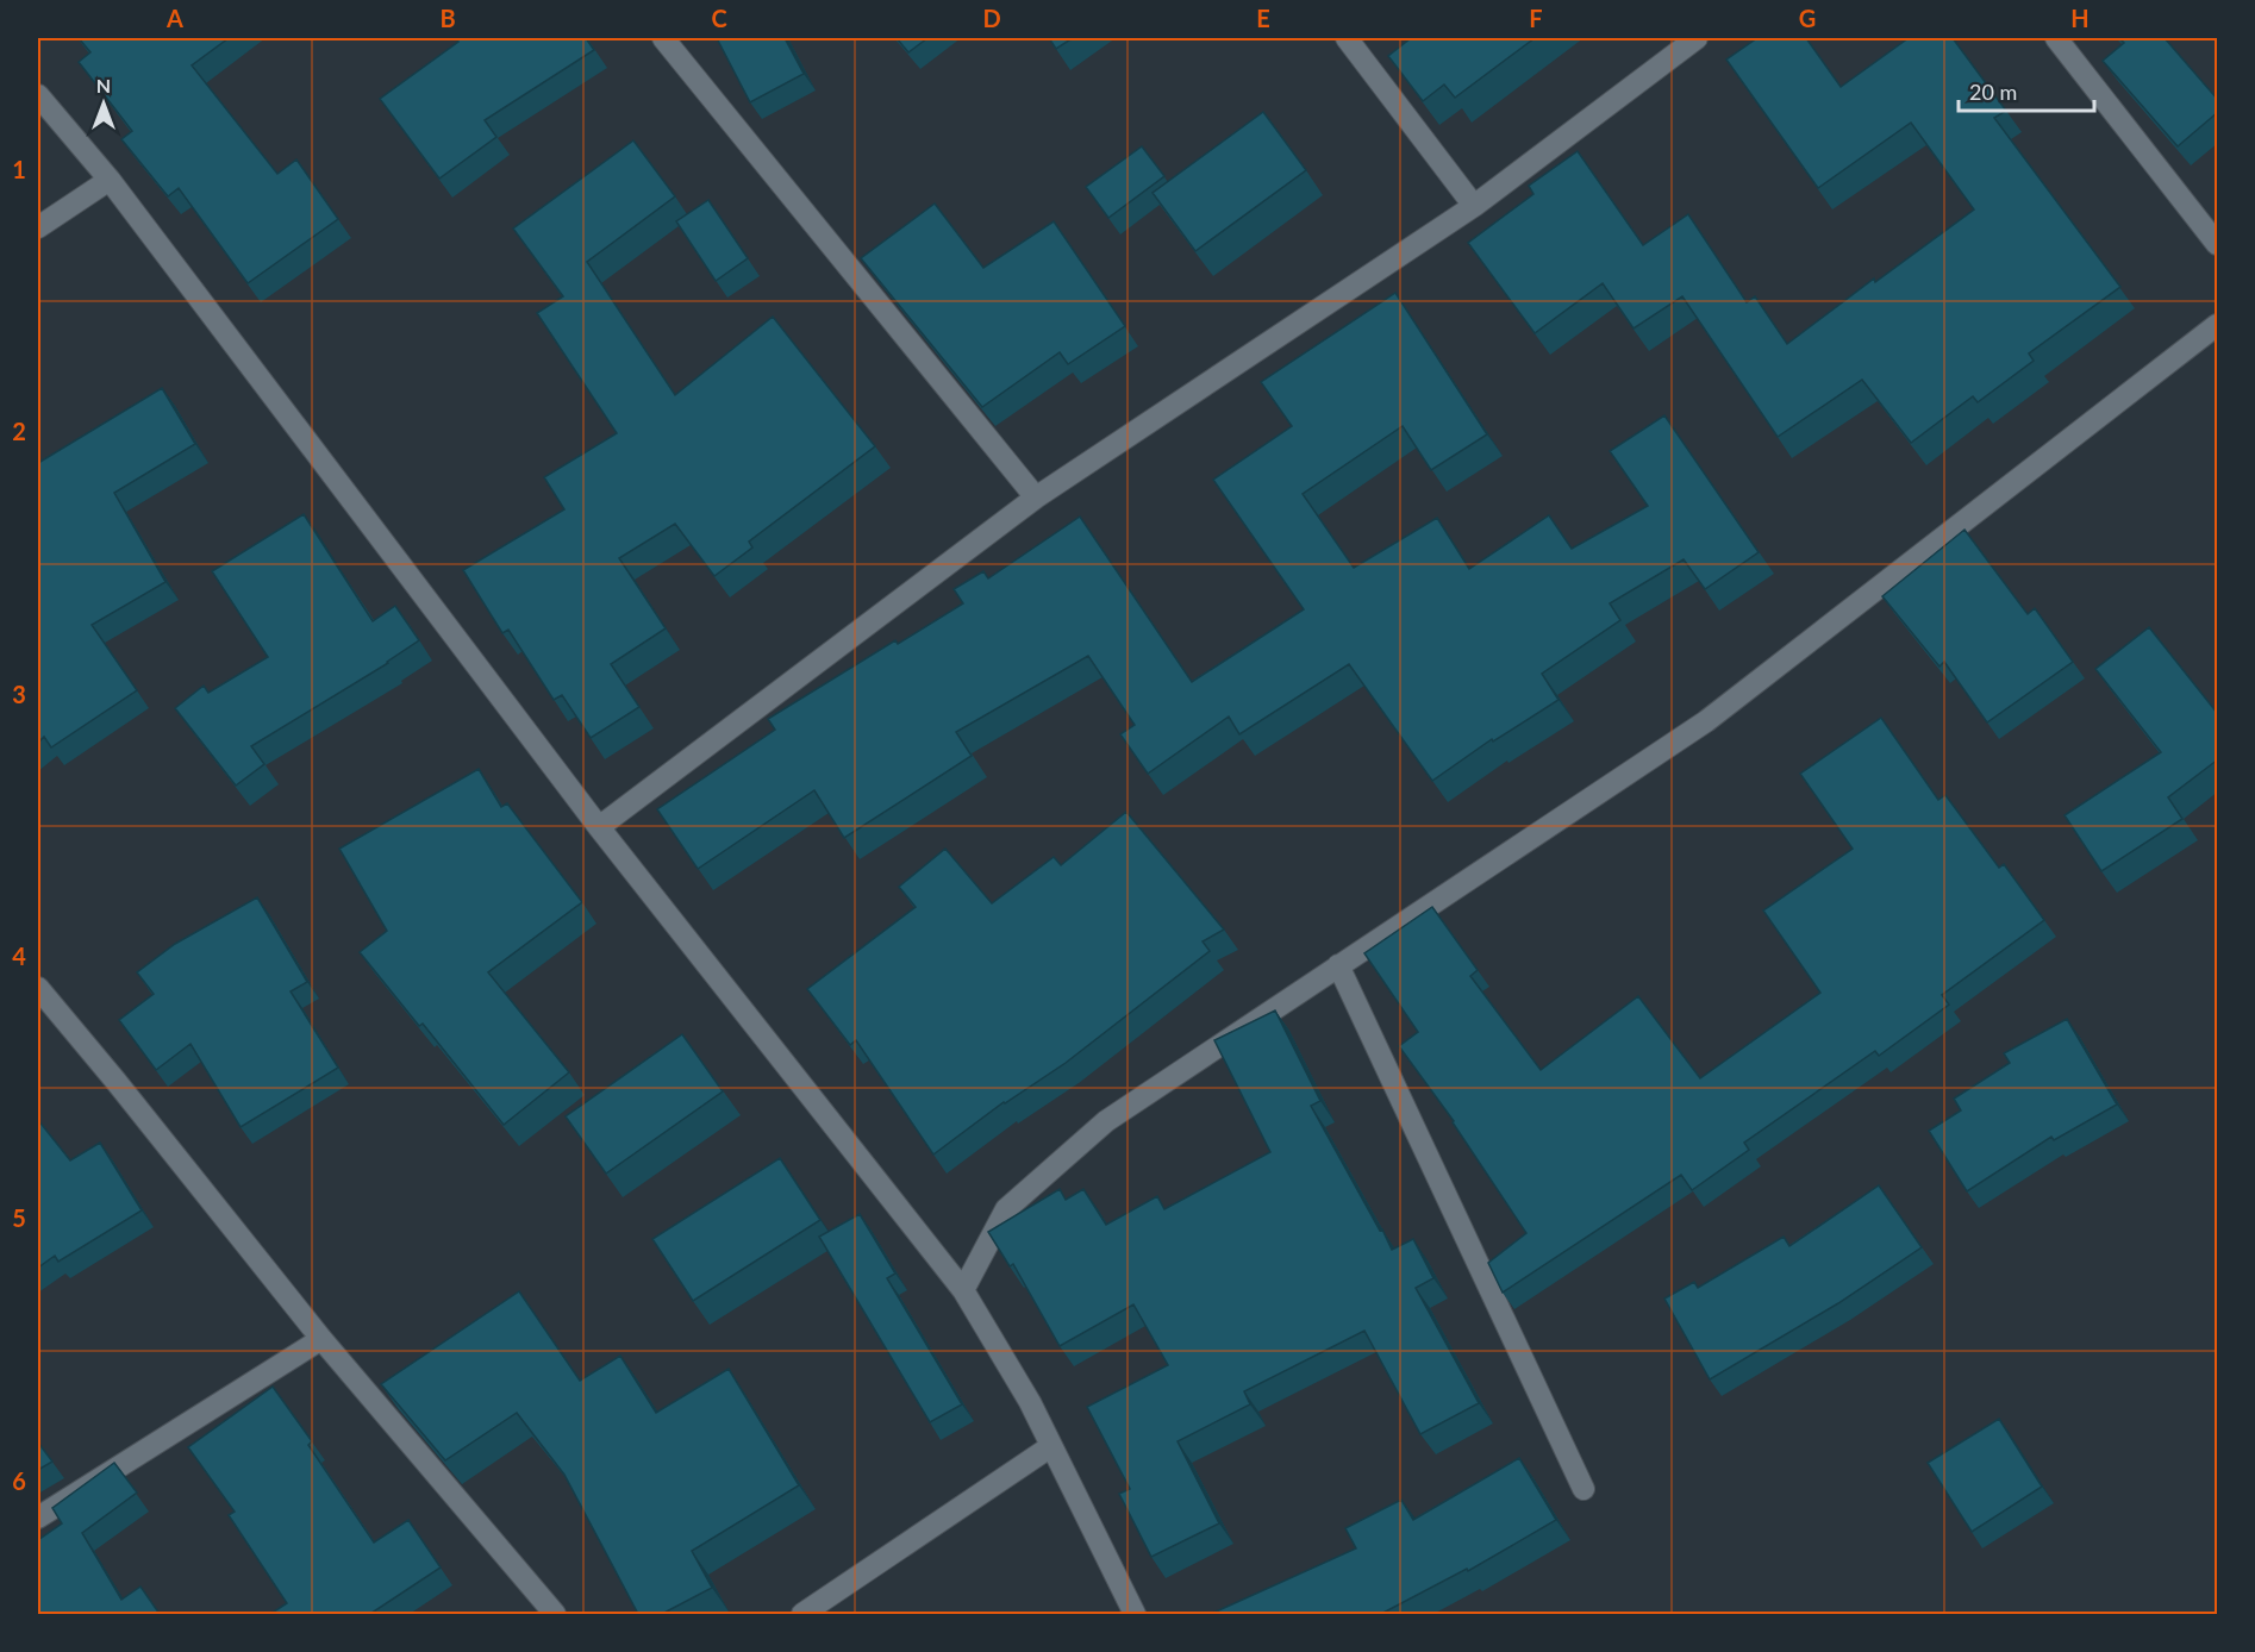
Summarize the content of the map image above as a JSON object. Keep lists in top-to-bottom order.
{
  "scale_bar": "20 m",
  "north": "top",
  "grid": {
    "columns": [
      "A",
      "B",
      "C",
      "D",
      "E",
      "F",
      "G",
      "H"
    ],
    "rows": [
      "1",
      "2",
      "3",
      "4",
      "5",
      "6"
    ]
  }
}
